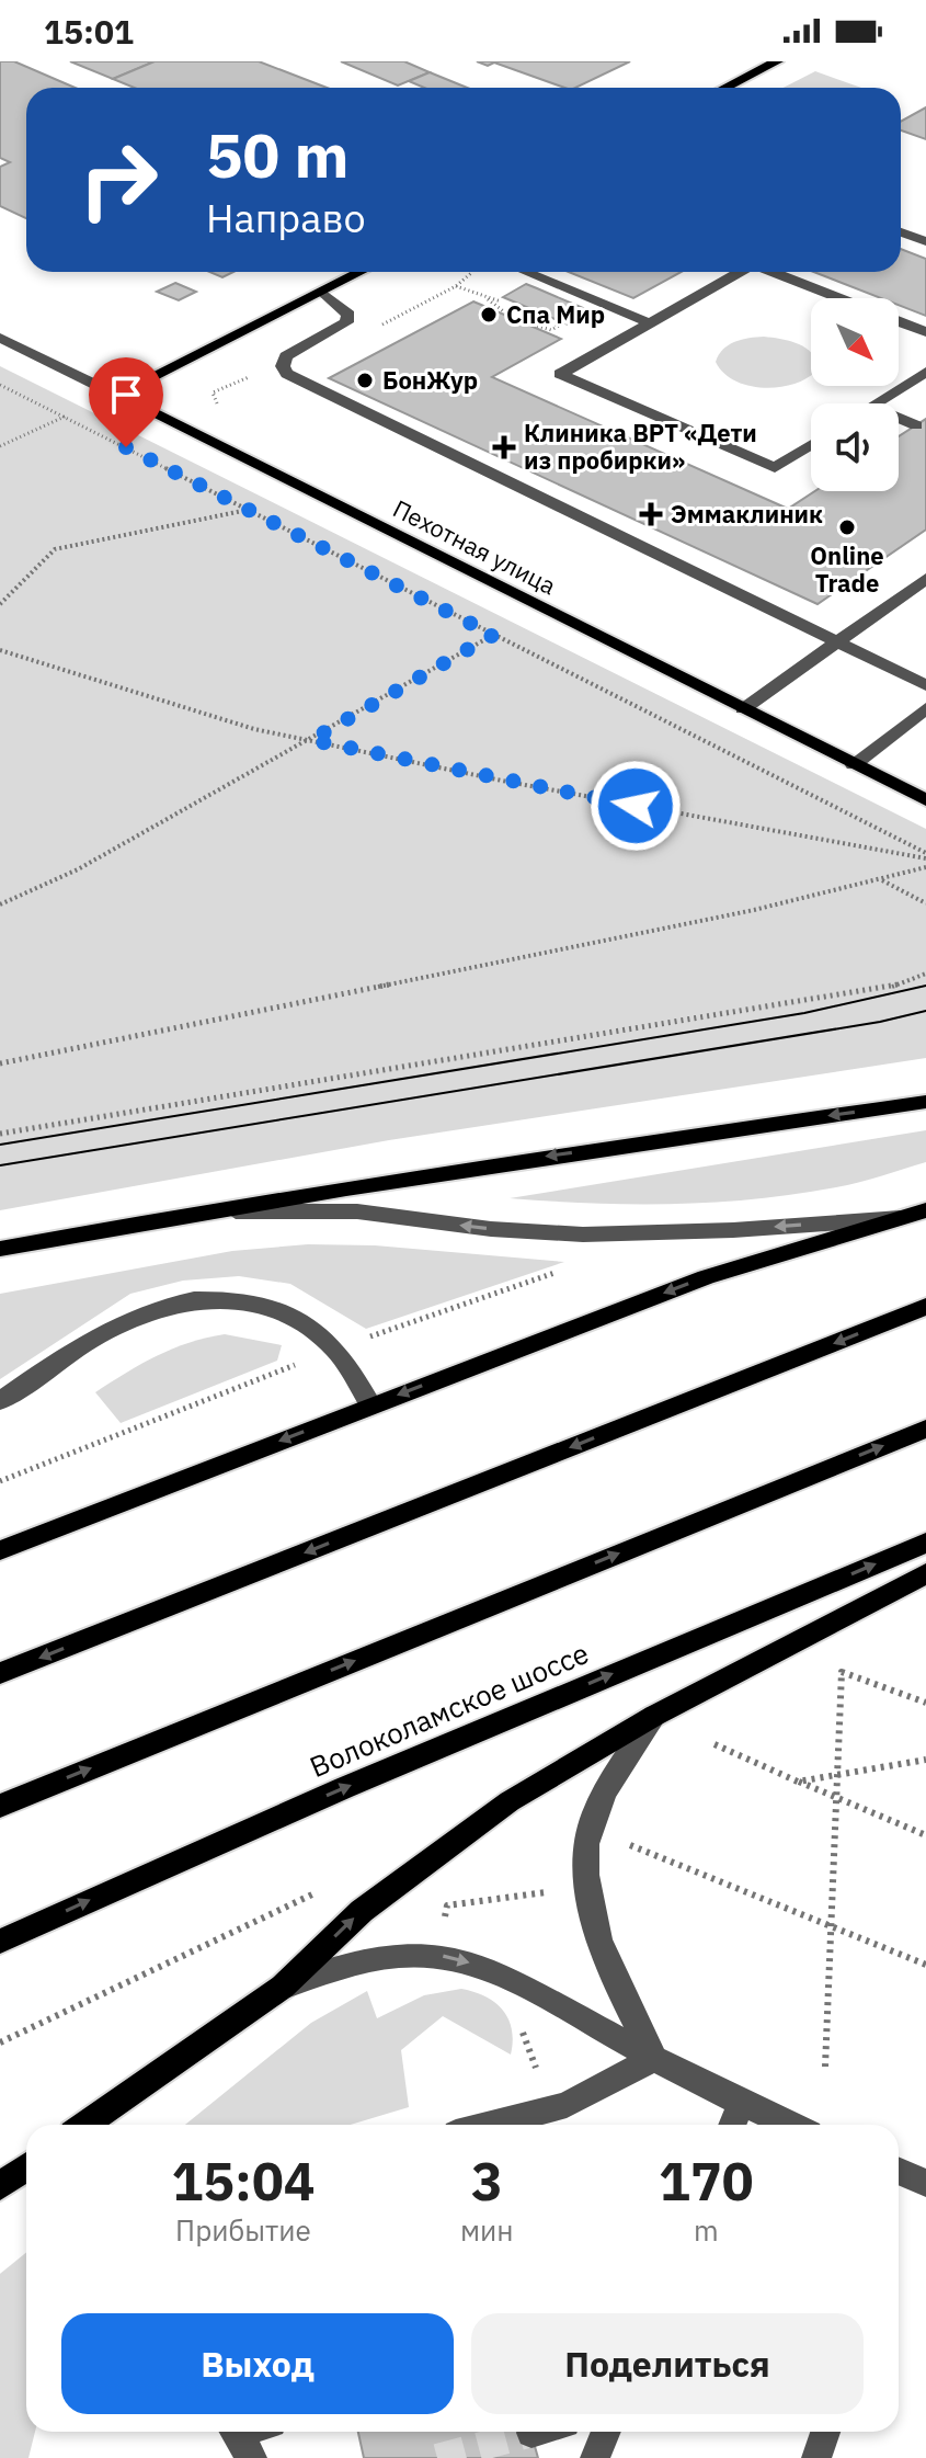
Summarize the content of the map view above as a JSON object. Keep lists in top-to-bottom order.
{
  "streets": {
    "main road": ["Пехотная улица", "Волоколамское шоссе"]
  },
  "places": {
    "other": ["Спа Мир", "БонЖур", "Online Trade"],
    "health": ["Клиника ВРТ «Дети из пробирки»", "Эммаклиник"]
  },
  "north": "bottom right",
  "page": {
    "status": "15:01",
    "turn": ["50 m", "Направо"],
    "eta": [
      "15:04",
      "Прибытие",
      "3",
      "мин",
      "170",
      "m"
    ],
    "buttons": ["Выход", "Поделиться"]
  }
}
